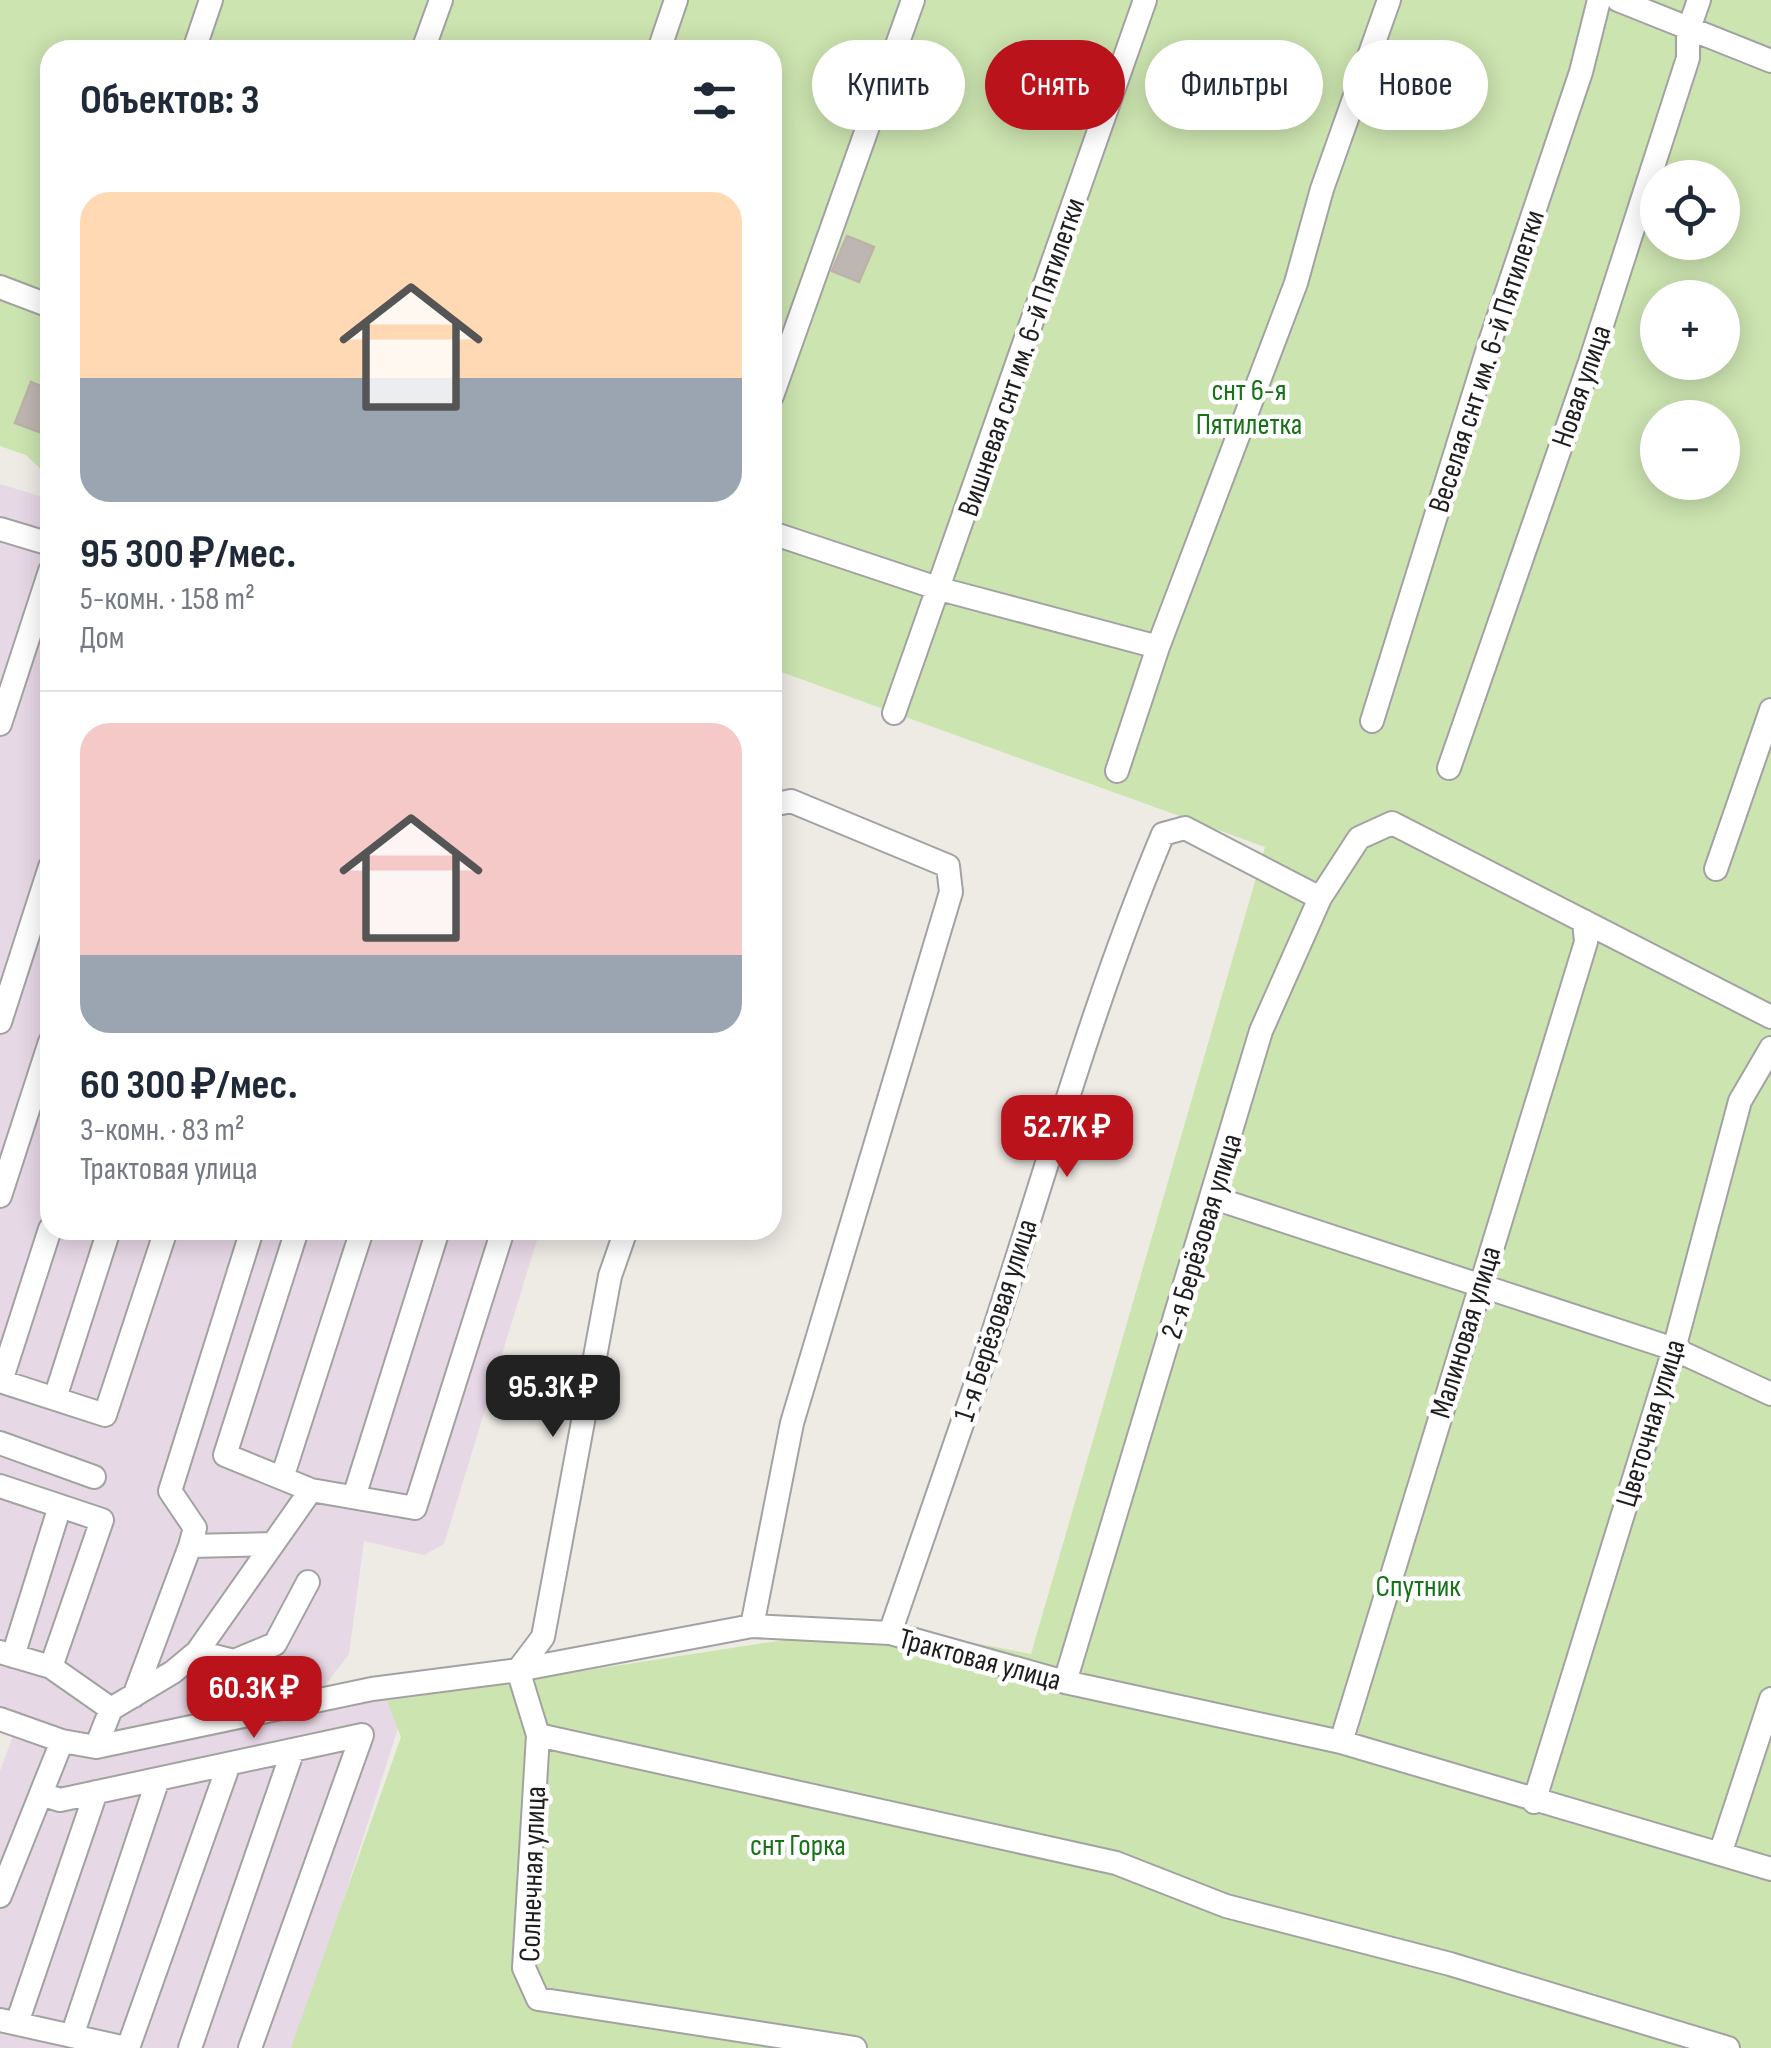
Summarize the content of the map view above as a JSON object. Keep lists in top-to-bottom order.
{
  "streets": {
    "street": [
      "Вишневая снт им. 6-й Пятилетки",
      "Веселая снт им. 6-й Пятилетки",
      "Новая улица",
      "2-я Берёзовая улица",
      "1-я Берёзовая улица",
      "Малиновая улица",
      "Цветочная улица",
      "Трактовая улица",
      "Солнечная улица"
    ]
  },
  "crossings": [
    ["2-я Берёзовая улица", "1-я Берёзовая улица"],
    ["2-я Берёзовая улица", "Малиновая улица"],
    ["2-я Берёзовая улица", "Трактовая улица"],
    ["1-я Берёзовая улица", "Трактовая улица"],
    ["Малиновая улица", "Трактовая улица"],
    ["Цветочная улица", "Трактовая улица"],
    ["Трактовая улица", "Солнечная улица"]
  ],
  "parks": ["снт 6-я Пятилетка", "Спутник", "снт Горка"],
  "page": {
    "chip": [
      "Купить",
      "Снять",
      "Фильтры",
      "Новое"
    ],
    "heading": "Объектов: 3",
    "map_buttons": ["+", "−"],
    "list": [
      {
        "name": "95 300 ₽/мес.",
        "note": "5-комн. · 158 m² · Дом"
      },
      {
        "name": "60 300 ₽/мес.",
        "note": "3-комн. · 83 m² · Трактовая улица"
      }
    ],
    "price": ["52.7K ₽", "95.3K ₽", "60.3K ₽"]
  }
}
